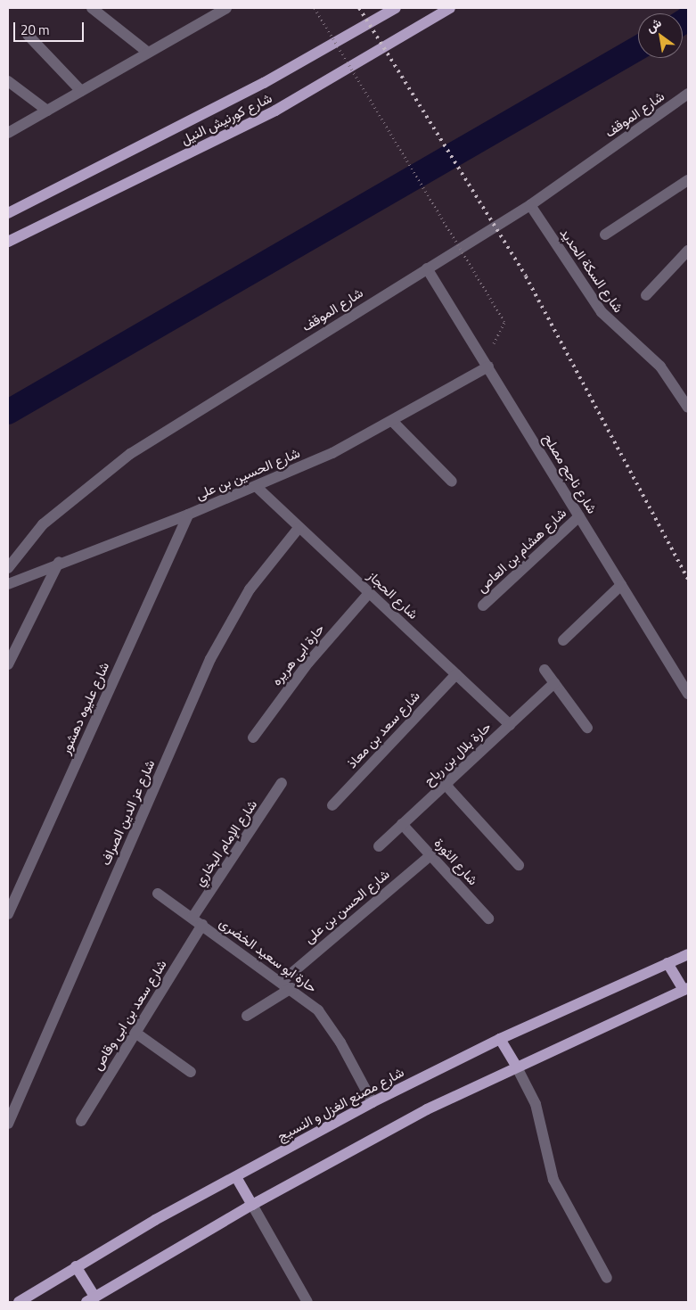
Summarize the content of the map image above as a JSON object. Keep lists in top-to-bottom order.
{
  "streets": {
    "main road": ["شارع كورنيش النيل", "شارع مصنع الغزل و النسيج"],
    "street": [
      "شارع الموقف",
      "شارع السكة الحديد",
      "شارع الحسين بن على",
      "شارع ناجح مصلح",
      "شارع هشام بن العاص",
      "شارع الحجاز",
      "حارة ابى هريره",
      "شارع عليوه دهشور",
      "شارع سعد بن معاذ",
      "حارة بلال بن رباح",
      "شارع عز الدين الصراف",
      "شارع الإمام البخاري",
      "شارع الثورة",
      "شارع الحسن بن على",
      "حارة ابو سعيد الخضرى",
      "شارع سعد بن ابى وقاص"
    ]
  },
  "crossings": [
    ["شارع الموقف", "شارع السكة الحديد"],
    ["شارع الموقف", "شارع ناجح مصلح"],
    ["شارع الحسين بن على", "شارع ناجح مصلح"],
    ["شارع الحسين بن على", "شارع الحجاز"],
    ["شارع الحسين بن على", "شارع عليوه دهشور"],
    ["شارع ناجح مصلح", "شارع هشام بن العاص"],
    ["شارع الحجاز", "حارة ابى هريره"],
    ["شارع الحجاز", "شارع سعد بن معاذ"],
    ["شارع الحجاز", "حارة بلال بن رباح"],
    ["شارع الحجاز", "شارع عز الدين الصراف"],
    ["حارة بلال بن رباح", "شارع الثورة"],
    ["شارع الإمام البخاري", "حارة ابو سعيد الخضرى"],
    ["شارع الثورة", "شارع الحسن بن على"],
    ["شارع الحسن بن على", "حارة ابو سعيد الخضرى"],
    ["حارة ابو سعيد الخضرى", "شارع سعد بن ابى وقاص"],
    ["حارة ابو سعيد الخضرى", "شارع مصنع الغزل و النسيج"]
  ],
  "scale_bar": "20 m",
  "north": "top left"
}
